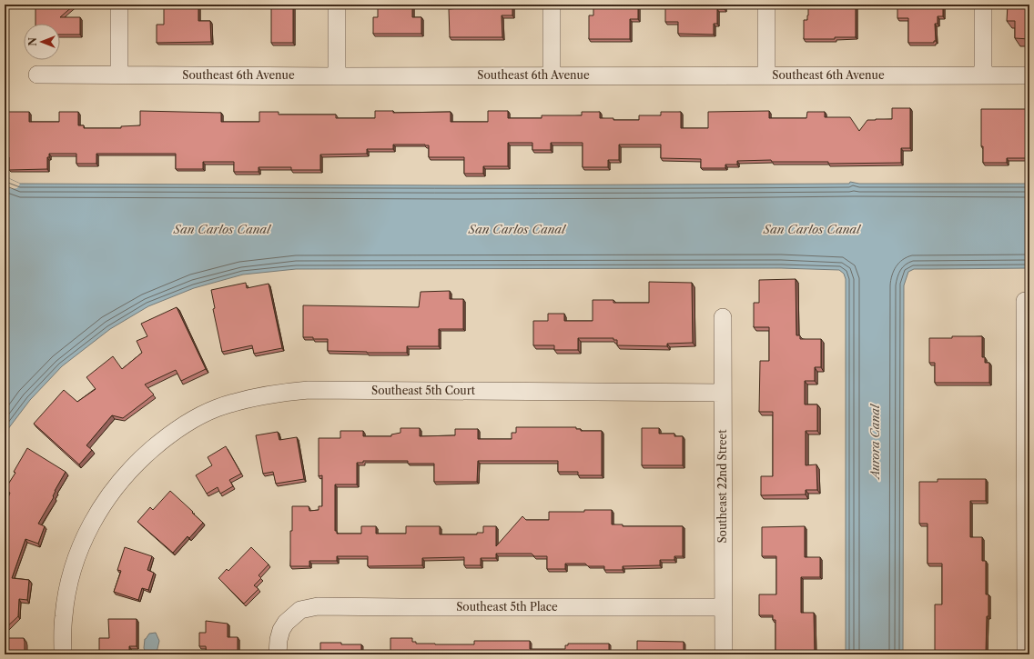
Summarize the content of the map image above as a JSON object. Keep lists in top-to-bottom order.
{
  "streets": {
    "street": [
      "Southeast 6th Avenue",
      "Southeast 5th Court",
      "Southeast 22nd Street",
      "Southeast 5th Place"
    ]
  },
  "crossings": [
    ["Southeast 5th Court", "Southeast 22nd Street"],
    ["Southeast 22nd Street", "Southeast 5th Place"]
  ],
  "water": ["San Carlos Canal", "Aurora Canal"],
  "north": "left"
}
